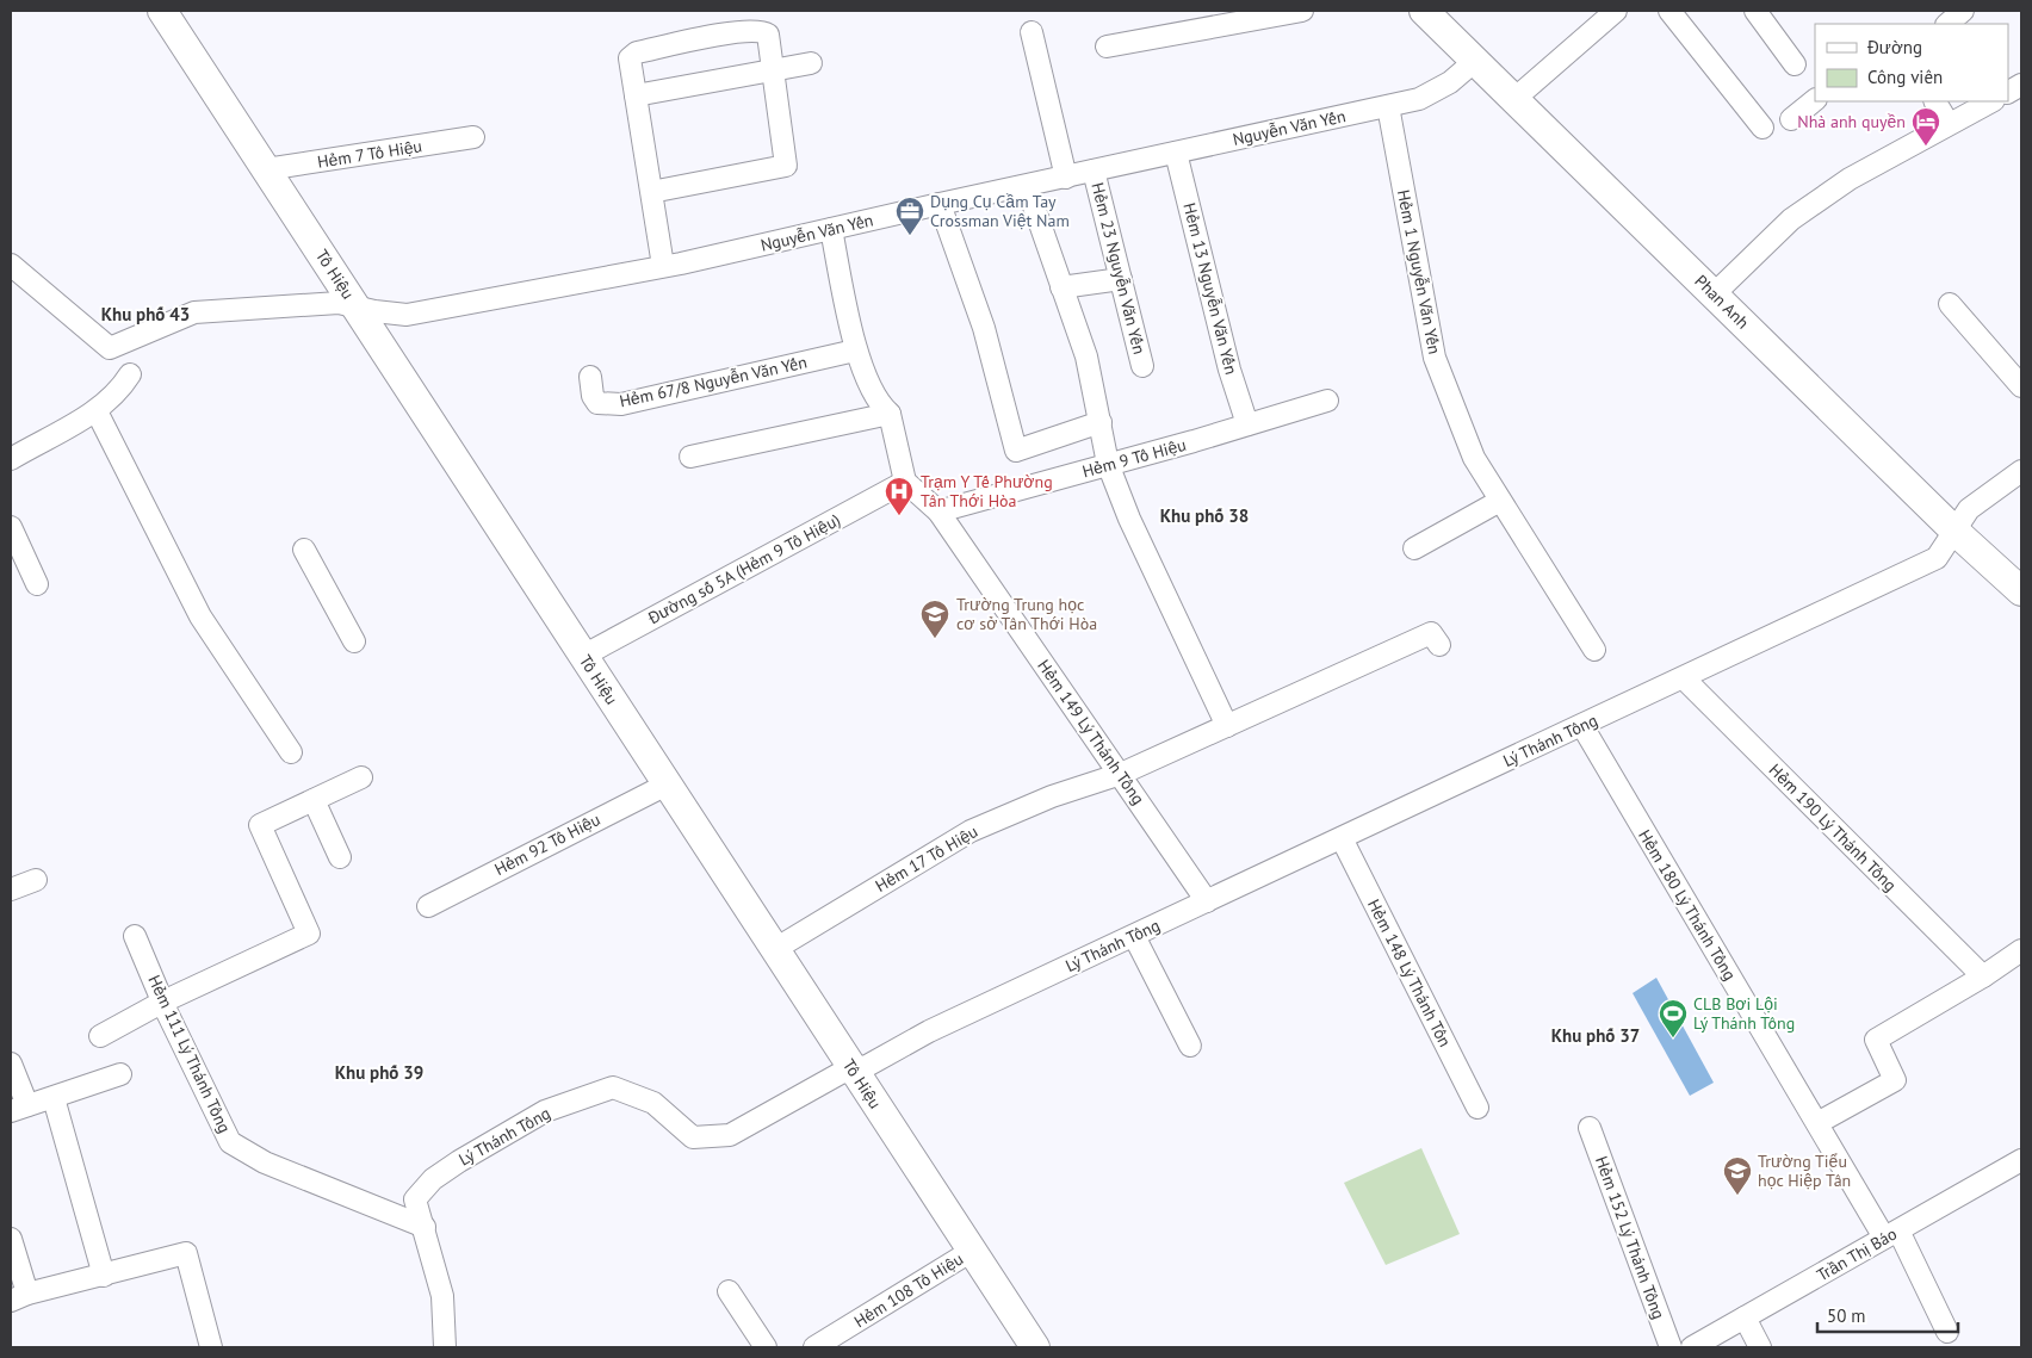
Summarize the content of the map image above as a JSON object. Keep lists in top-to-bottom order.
{
  "streets": {
    "street": [
      "Nguyễn Văn Yến",
      "Hẻm 7 Tô Hiệu",
      "Hẻm 23 Nguyễn Văn Yến",
      "Hẻm 1 Nguyễn Văn Yến",
      "Tô Hiệu",
      "Hẻm 13 Nguyễn Văn Yến",
      "Phan Anh",
      "Hẻm 67/8 Nguyễn Văn Yến",
      "Hẻm 9 Tô Hiệu",
      "Đường số 5A (Hẻm 9 Tô Hiệu)",
      "Hẻm 149 Lý Thánh Tông",
      "Lý Thánh Tông",
      "Hẻm 190 Lý Thánh Tông",
      "Hẻm 92 Tô Hiệu",
      "Hẻm 17 Tô Hiệu",
      "Hẻm 180 Lý Thánh Tông",
      "Hẻm 148 Lý Thánh Tôn",
      "Hẻm 111 Lý Thánh Tông",
      "Hẻm 152 Lý Thánh Tông",
      "Trần Thị Báo",
      "Hẻm 108 Tô Hiệu"
    ]
  },
  "crossings": [
    ["Nguyễn Văn Yến", "Hẻm 23 Nguyễn Văn Yến"],
    ["Nguyễn Văn Yến", "Hẻm 1 Nguyễn Văn Yến"],
    ["Nguyễn Văn Yến", "Tô Hiệu"],
    ["Nguyễn Văn Yến", "Hẻm 13 Nguyễn Văn Yến"],
    ["Nguyễn Văn Yến", "Phan Anh"],
    ["Hẻm 7 Tô Hiệu", "Tô Hiệu"],
    ["Tô Hiệu", "Đường số 5A (Hẻm 9 Tô Hiệu)"],
    ["Tô Hiệu", "Lý Thánh Tông"],
    ["Tô Hiệu", "Hẻm 92 Tô Hiệu"],
    ["Tô Hiệu", "Hẻm 17 Tô Hiệu"],
    ["Tô Hiệu", "Hẻm 108 Tô Hiệu"],
    ["Hẻm 13 Nguyễn Văn Yến", "Hẻm 9 Tô Hiệu"],
    ["Phan Anh", "Lý Thánh Tông"],
    ["Hẻm 9 Tô Hiệu", "Hẻm 149 Lý Thánh Tông"],
    ["Đường số 5A (Hẻm 9 Tô Hiệu)", "Hẻm 149 Lý Thánh Tông"],
    ["Hẻm 149 Lý Thánh Tông", "Lý Thánh Tông"],
    ["Hẻm 149 Lý Thánh Tông", "Hẻm 17 Tô Hiệu"],
    ["Lý Thánh Tông", "Hẻm 190 Lý Thánh Tông"],
    ["Lý Thánh Tông", "Hẻm 180 Lý Thánh Tông"],
    ["Lý Thánh Tông", "Hẻm 148 Lý Thánh Tôn"],
    ["Lý Thánh Tông", "Hẻm 111 Lý Thánh Tông"],
    ["Hẻm 180 Lý Thánh Tông", "Trần Thị Báo"]
  ],
  "districts": [
    "Khu phố 43",
    "Khu phố 38",
    "Khu phố 37",
    "Khu phố 39"
  ],
  "places": {
    "hotel": ["Nhà anh quyền"],
    "office": ["Dụng Cụ Cầm Tay Crossman Việt Nam"],
    "hospital": ["Trạm Y Tế Phường Tân Thới Hòa"],
    "school or university": ["Trường Trung học cơ sở Tân Thới Hòa", "Trường Tiểu học Hiệp Tân"],
    "sports": ["CLB Bơi Lội Lý Thánh Tông"]
  },
  "legend": ["Đường", "Công viên"],
  "scale_bar": "50 m"
}
